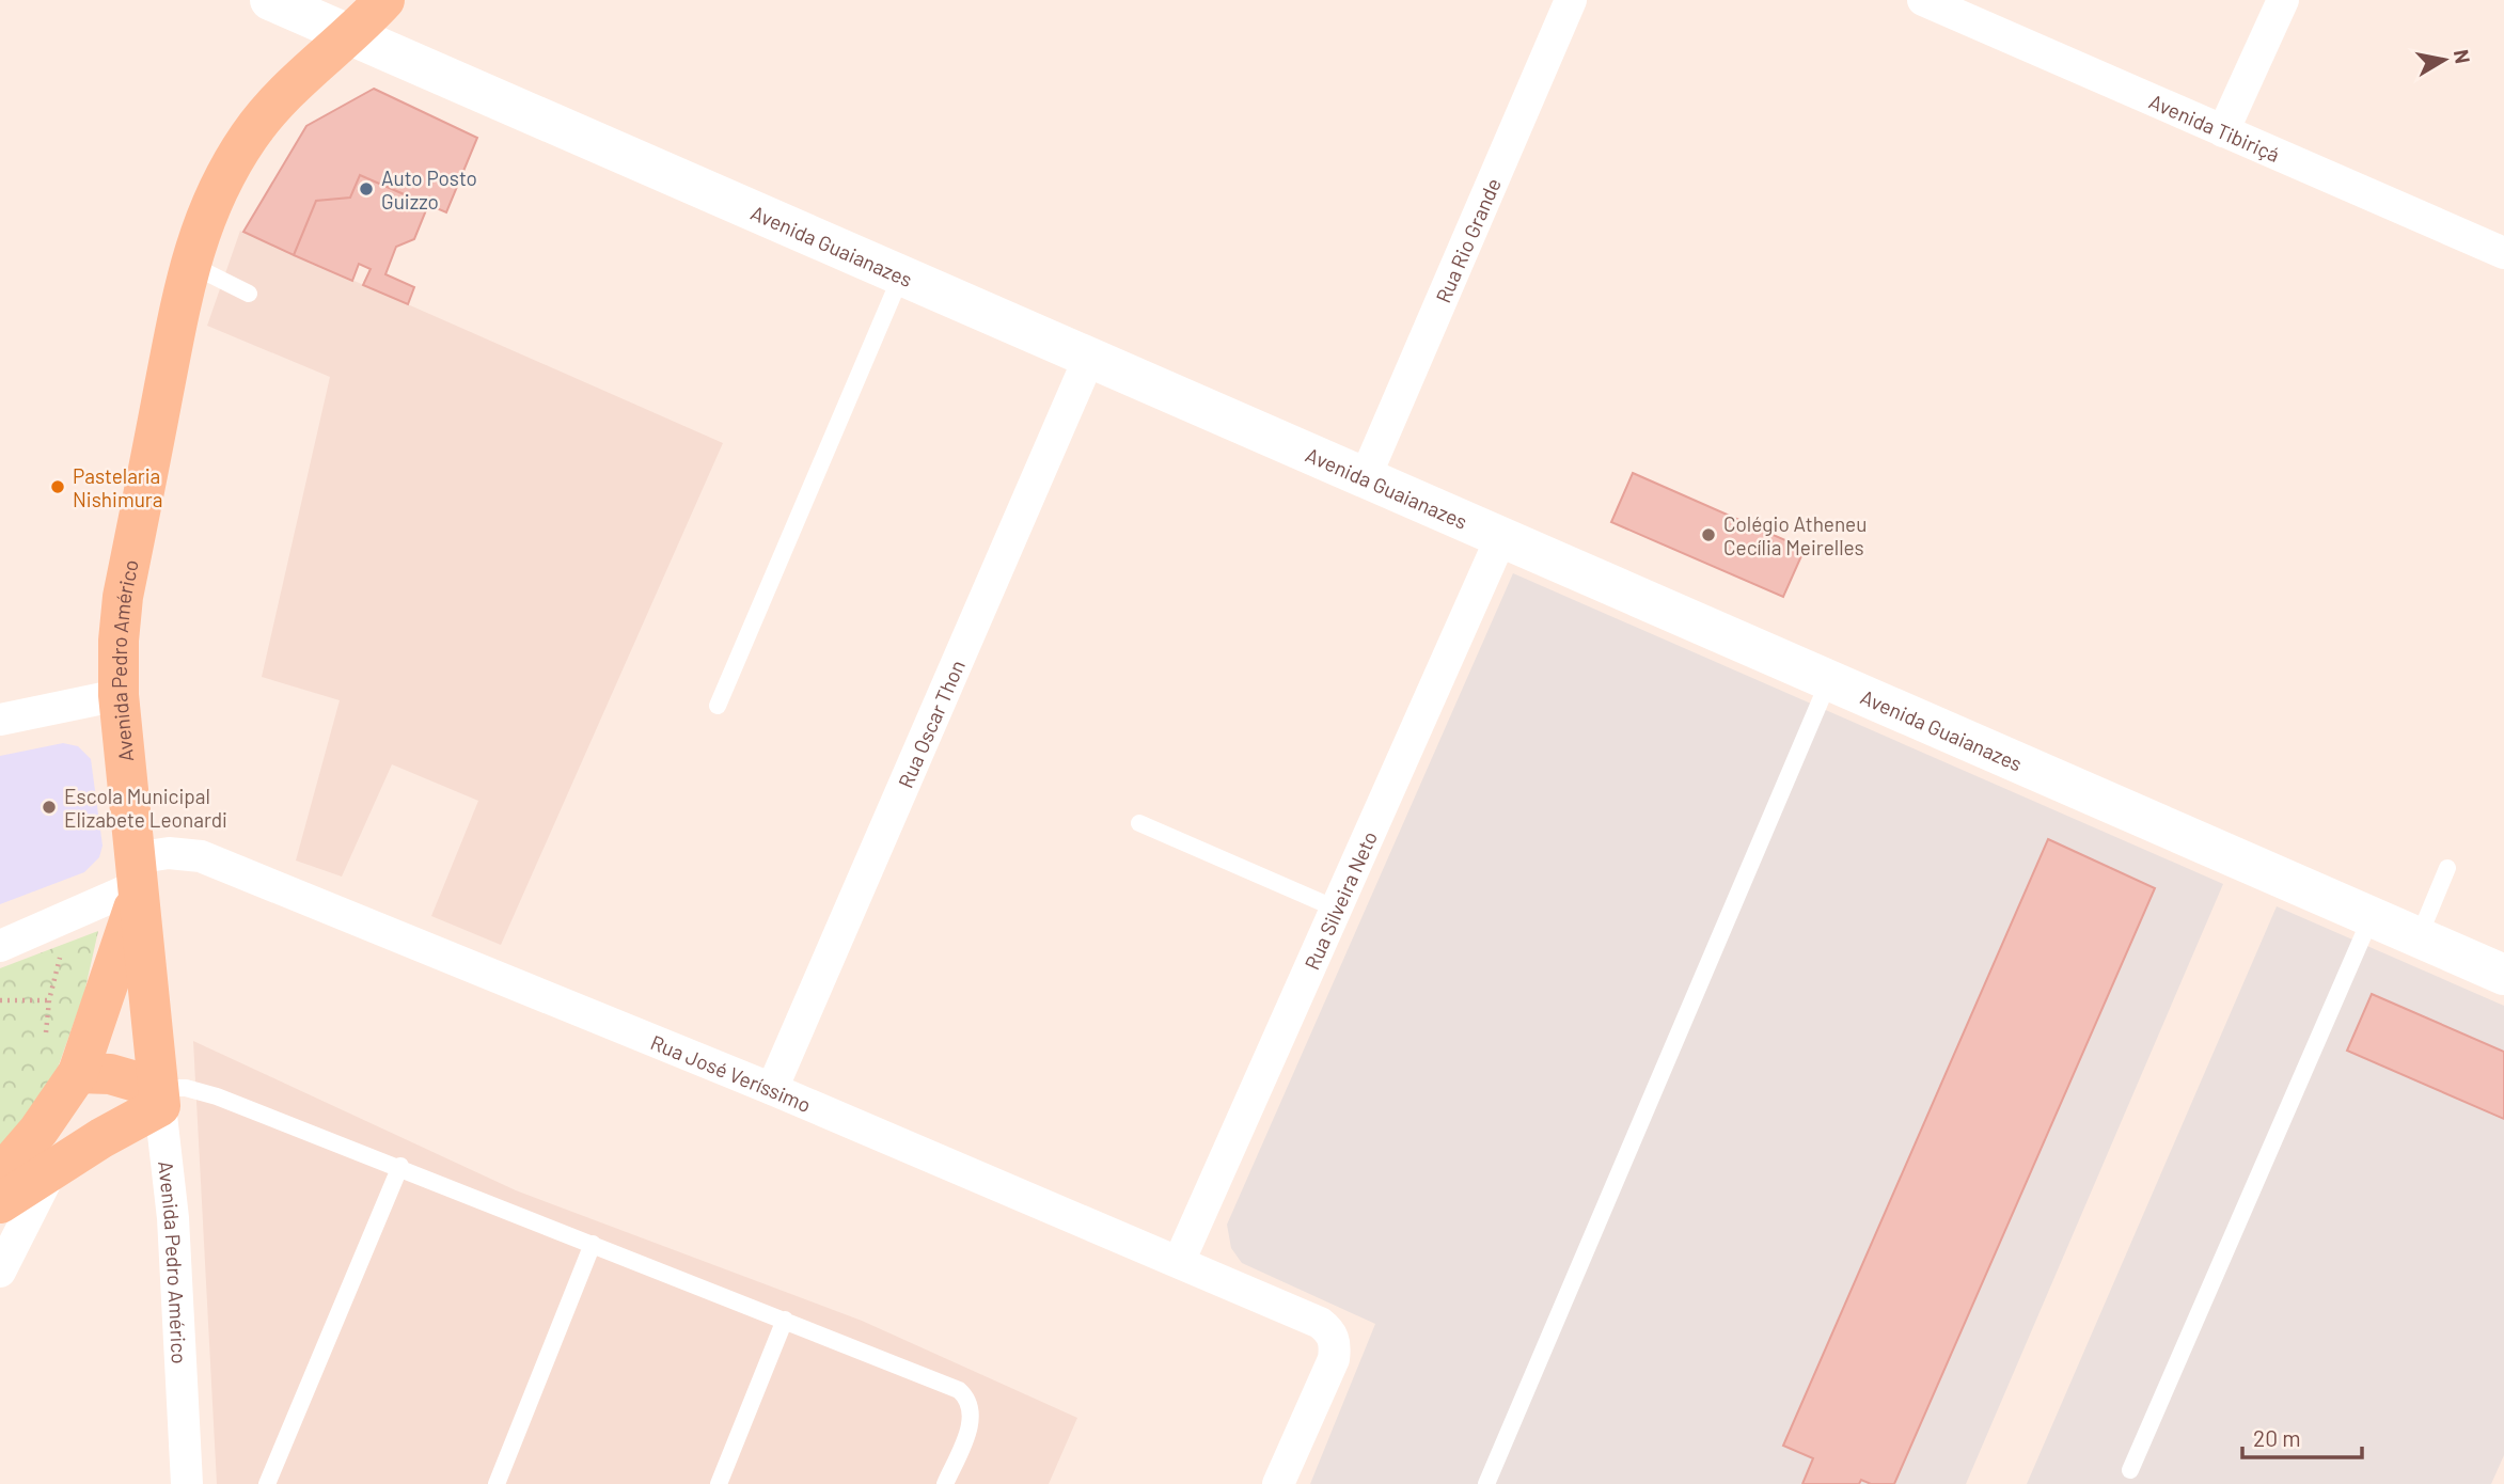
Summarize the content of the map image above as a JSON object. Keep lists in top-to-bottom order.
{
  "streets": {
    "main road": ["Avenida Guaianazes", "Avenida Pedro Américo"],
    "street": [
      "Avenida Tibiriçá",
      "Rua Rio Grande",
      "Rua Oscar Thon",
      "Rua Silveira Neto",
      "Rua José Veríssimo"
    ]
  },
  "crossings": [
    ["Rua Rio Grande", "Avenida Guaianazes"],
    ["Avenida Guaianazes", "Avenida Pedro Américo"],
    ["Avenida Guaianazes", "Rua Oscar Thon"],
    ["Avenida Guaianazes", "Rua Silveira Neto"],
    ["Avenida Pedro Américo", "Rua José Veríssimo"],
    ["Rua Oscar Thon", "Rua José Veríssimo"],
    ["Rua Silveira Neto", "Rua José Veríssimo"]
  ],
  "places": [
    "Auto Posto Guizzo",
    "Pastelaria Nishimura",
    "Colégio Atheneu Cecília Meirelles",
    "Escola Municipal Elizabete Leonardi"
  ],
  "scale_bar": "20 m",
  "north": "right"
}
